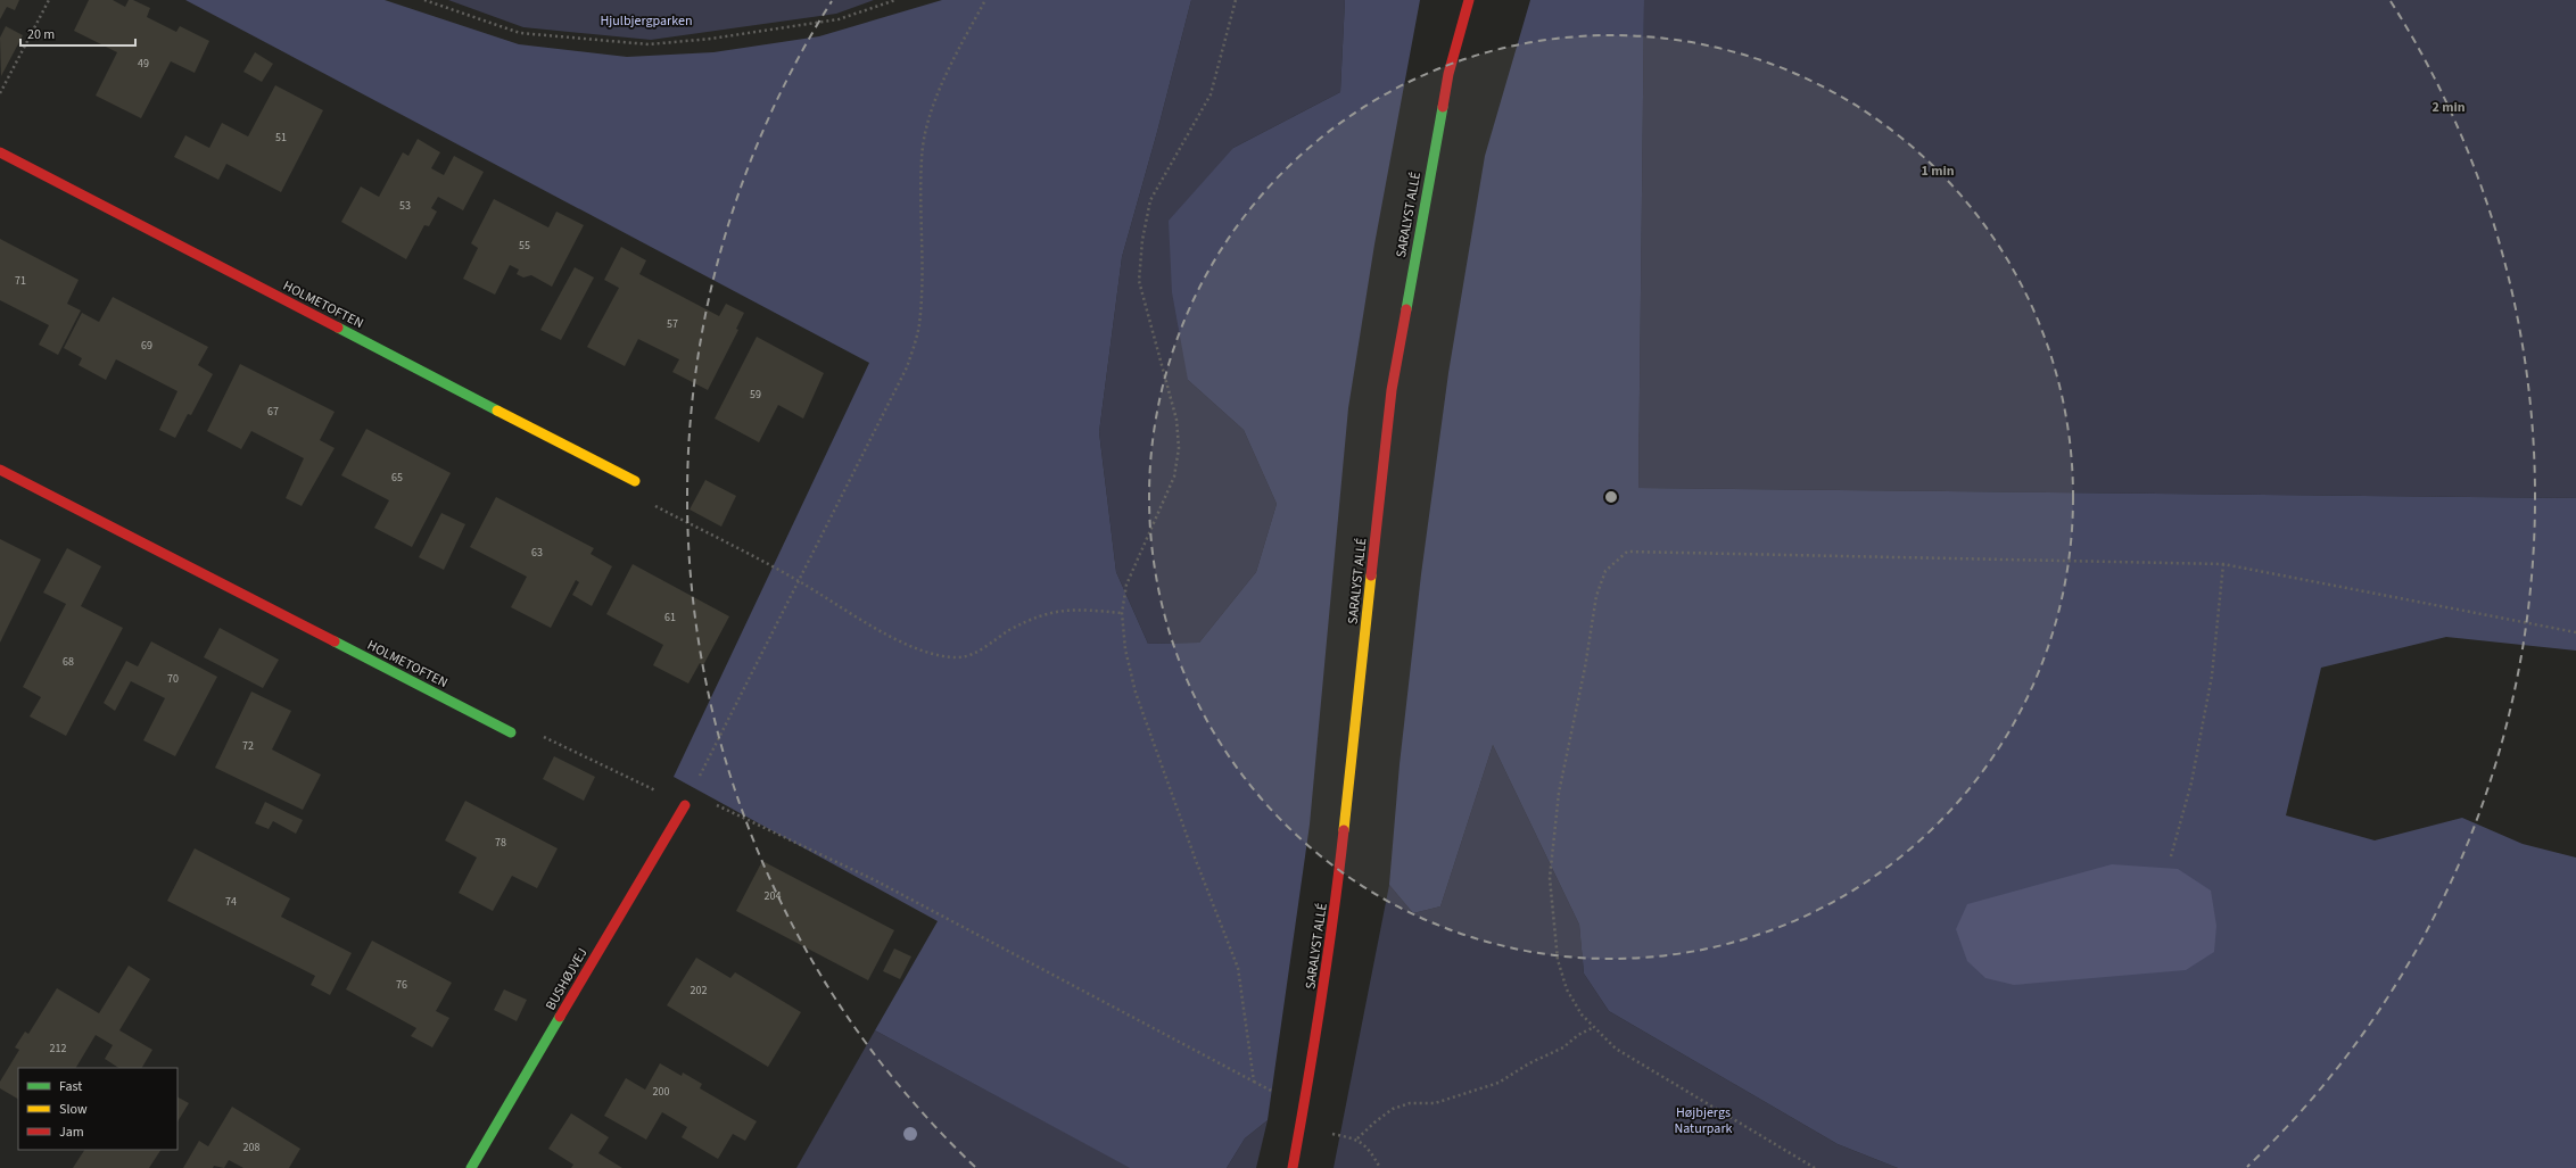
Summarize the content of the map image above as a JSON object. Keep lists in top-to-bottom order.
{
  "streets": {
    "street": ["SARALYST ALLÉ", "HOLMETOFTEN", "BUSHØJVEJ"]
  },
  "parks": ["Hjulbjergparken", "Højbjergs Naturpark"],
  "house_numbers": [
    "49",
    "51",
    "53",
    "55",
    "71",
    "57",
    "69",
    "59",
    "67",
    "65",
    "63",
    "61",
    "68",
    "70",
    "72",
    "78",
    "204",
    "74",
    "76",
    "202",
    "212",
    "200",
    "208"
  ],
  "legend": ["Fast", "Slow", "Jam"],
  "scale_bar": "20 m",
  "rings": ["2 min", "1 min"]
}
